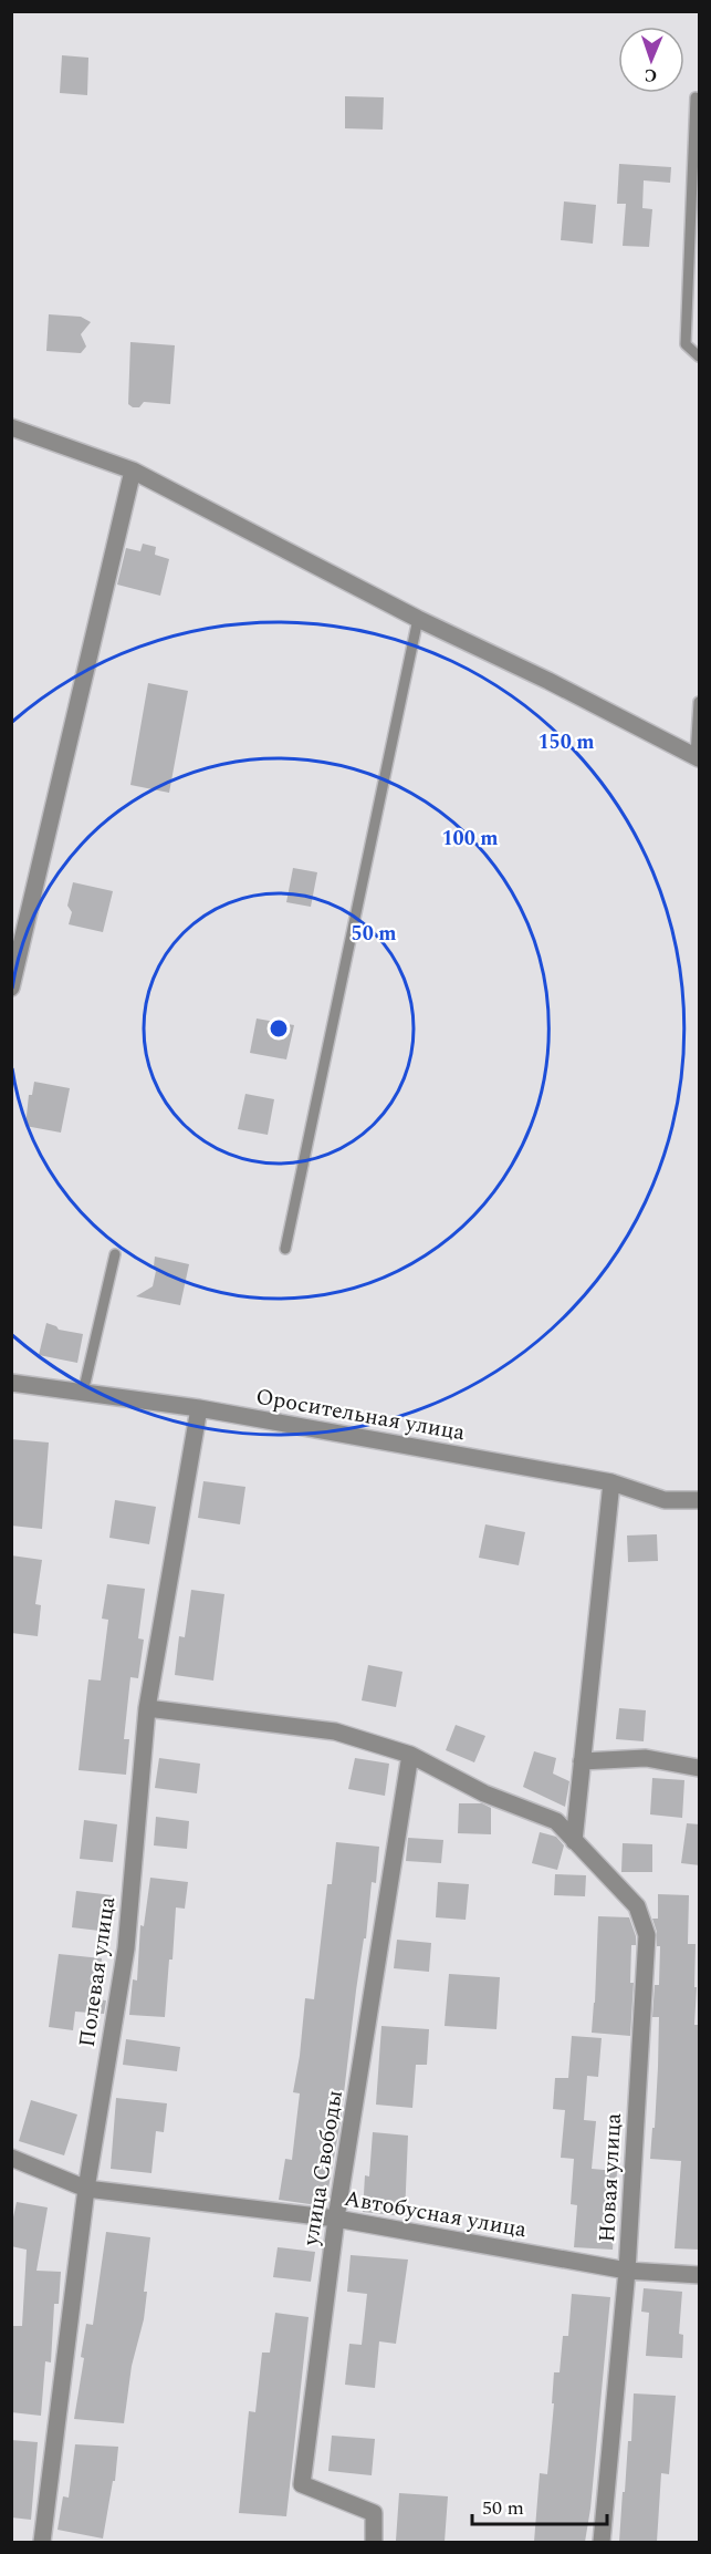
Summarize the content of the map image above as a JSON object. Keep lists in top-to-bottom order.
{
  "streets": {
    "street": [
      "Оросительная улица",
      "Полевая улица",
      "улица Свободы",
      "Новая улица",
      "Автобусная улица"
    ]
  },
  "crossings": [
    ["Оросительная улица", "Полевая улица"],
    ["Полевая улица", "Новая улица"],
    ["Полевая улица", "Автобусная улица"],
    ["улица Свободы", "Новая улица"],
    ["улица Свободы", "Автобусная улица"],
    ["Новая улица", "Автобусная улица"]
  ],
  "scale_bar": "50 m",
  "north": "bottom",
  "rings": ["150 m", "100 m", "50 m"]
}
